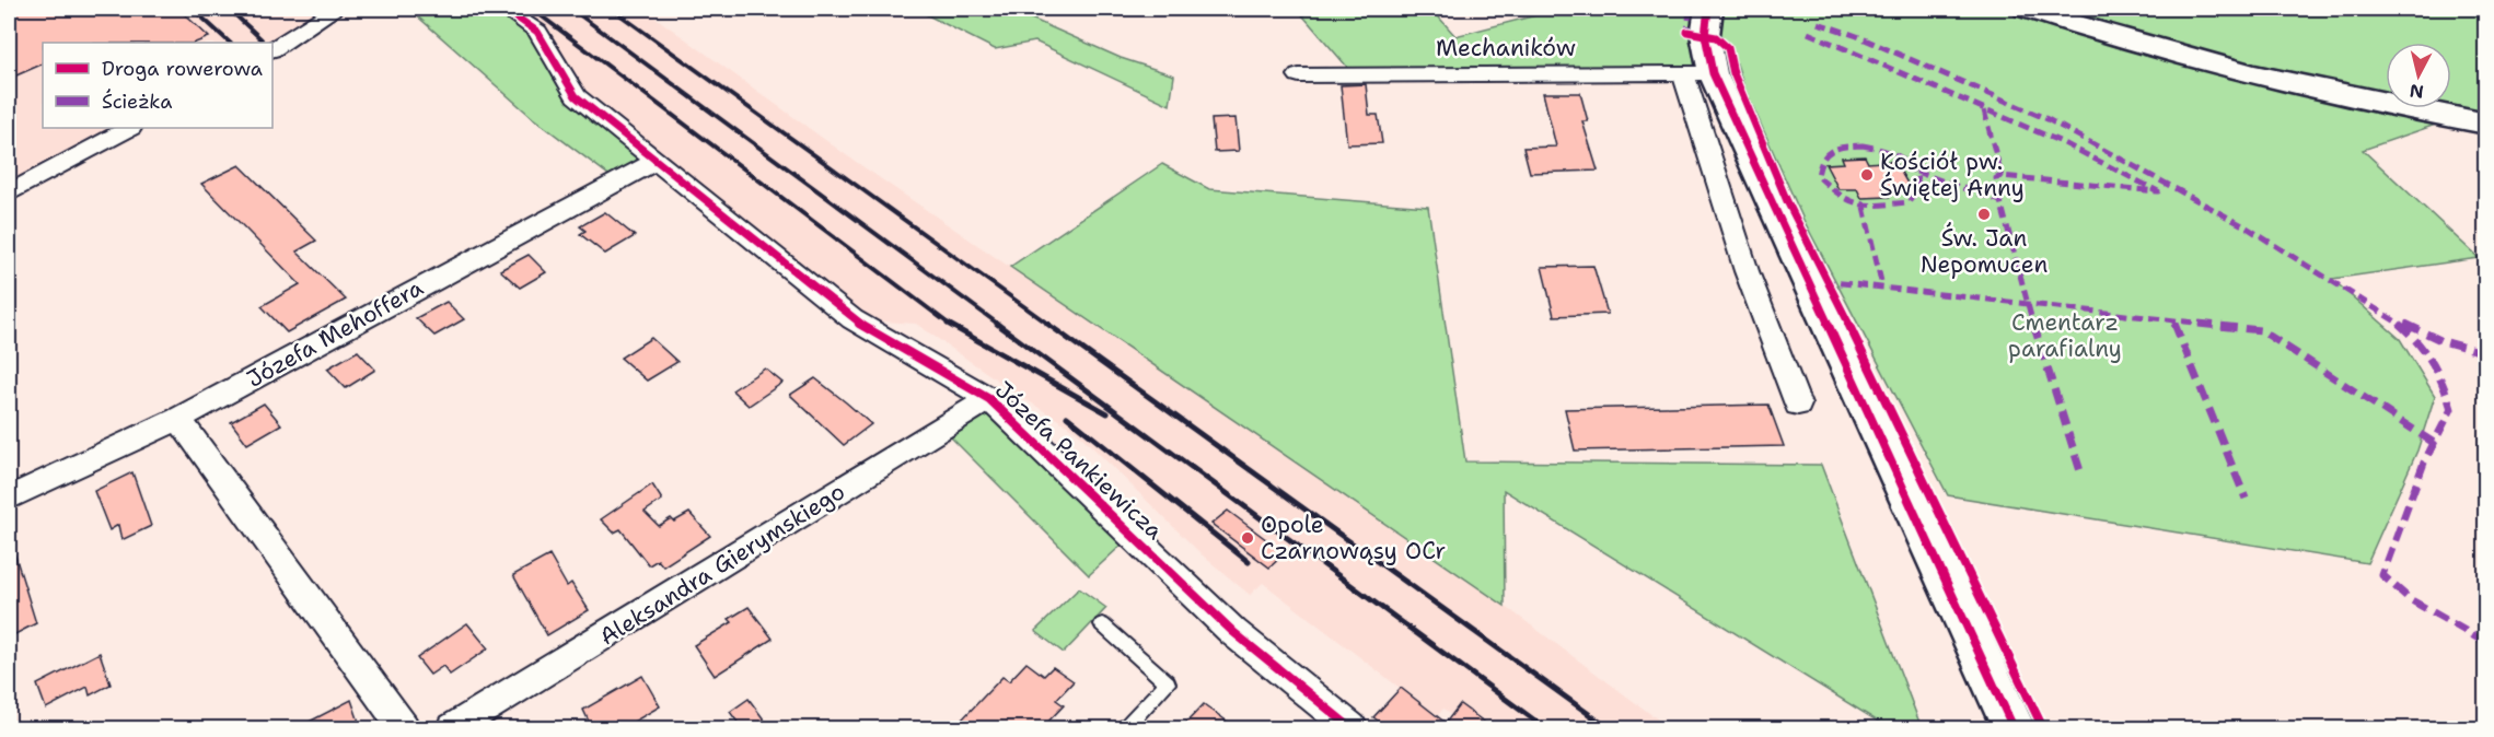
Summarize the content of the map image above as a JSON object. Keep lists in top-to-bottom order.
{
  "streets": {
    "street": [
      "Mechaników",
      "Józefa Mehoffera",
      "Józefa Pankiewicza",
      "Aleksandra Gierymskiego"
    ]
  },
  "crossings": [
    ["Józefa Mehoffera", "Józefa Pankiewicza"],
    ["Józefa Pankiewicza", "Aleksandra Gierymskiego"]
  ],
  "parks": ["Cmentarz parafialny"],
  "places": ["Kościół pw. Świętej Anny", "Św. Jan Nepomucen", "Opole Czarnowąsy OCr"],
  "legend": ["Droga rowerowa", "Ścieżka"],
  "north": "bottom"
}
